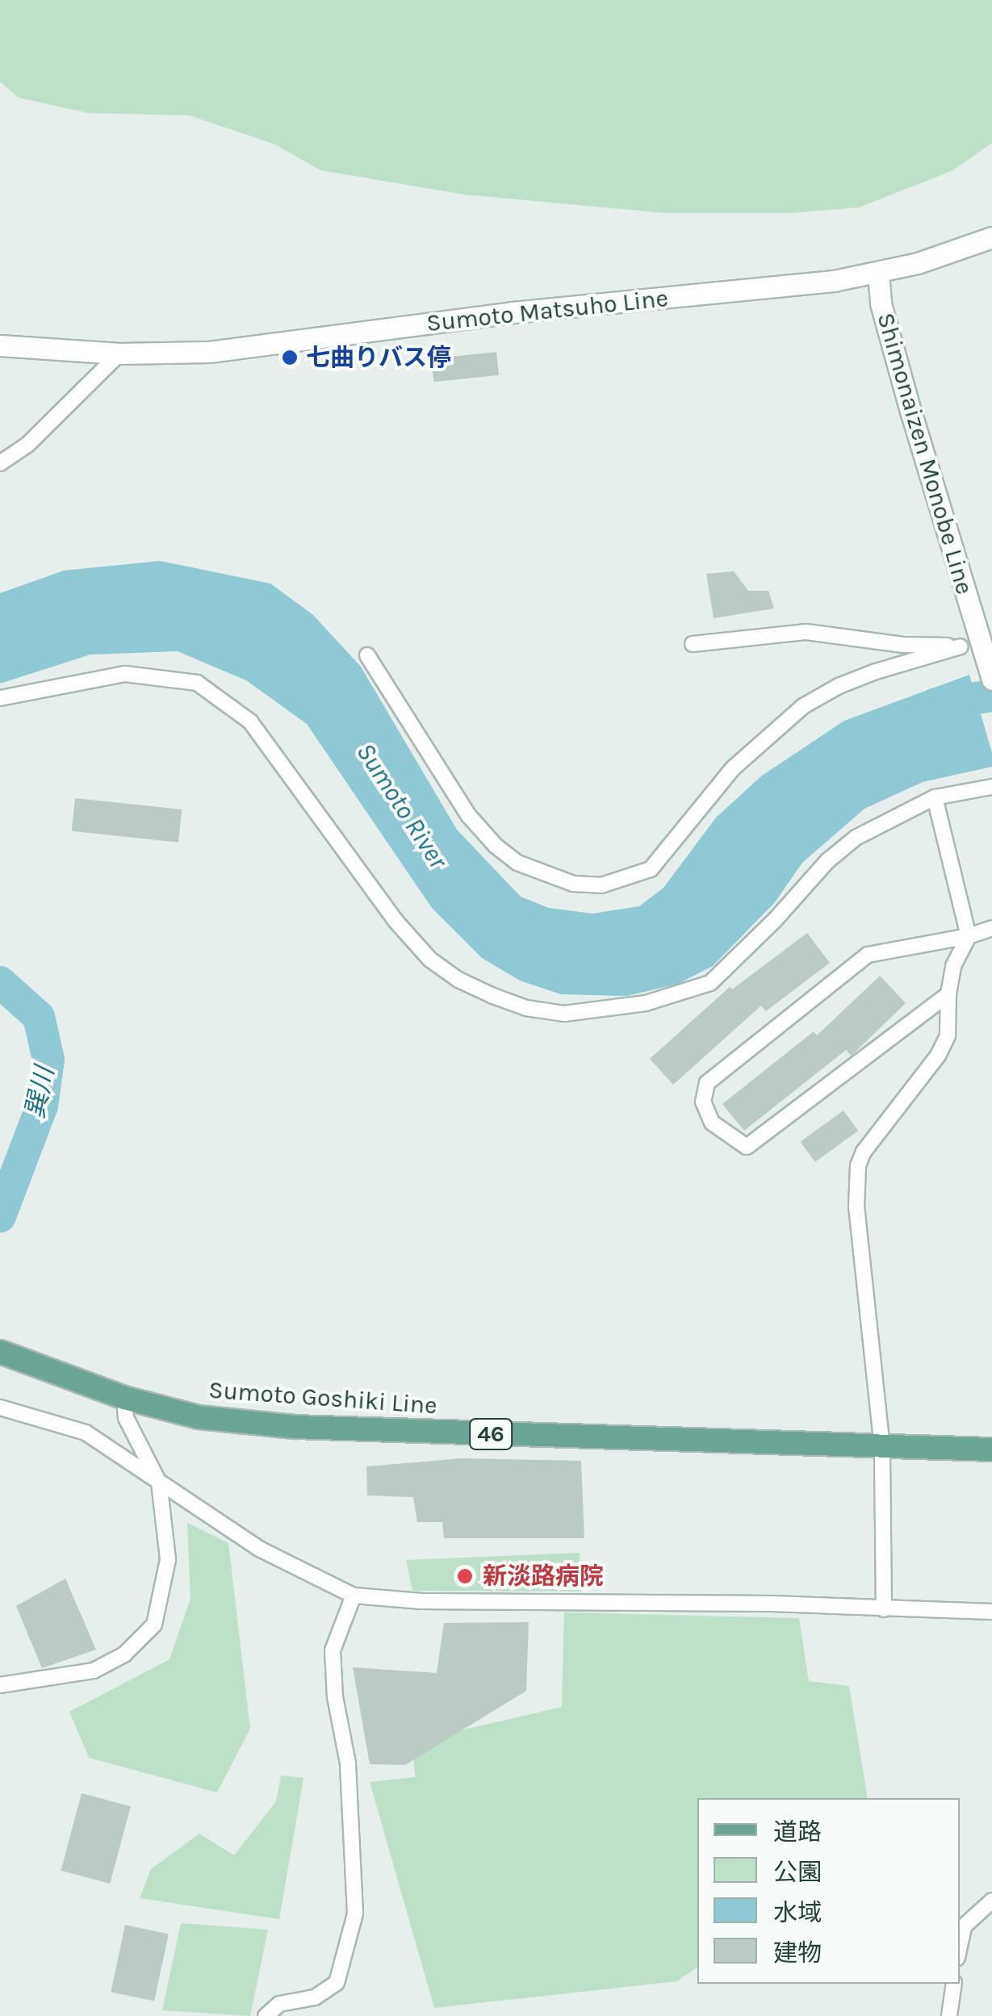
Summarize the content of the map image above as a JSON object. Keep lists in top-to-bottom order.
{
  "streets": {
    "main road": [
      "Sumoto Matsuho Line",
      "Shimonaizen Monobe Line",
      "Sumoto Goshiki Line",
      "46"
    ]
  },
  "crossings": [
    ["Sumoto Matsuho Line", "Shimonaizen Monobe Line"]
  ],
  "water": ["Sumoto River", "巽川"],
  "places": ["七曲りバス停", "新淡路病院"],
  "legend": [
    "道路",
    "公園",
    "水域",
    "建物"
  ]
}
